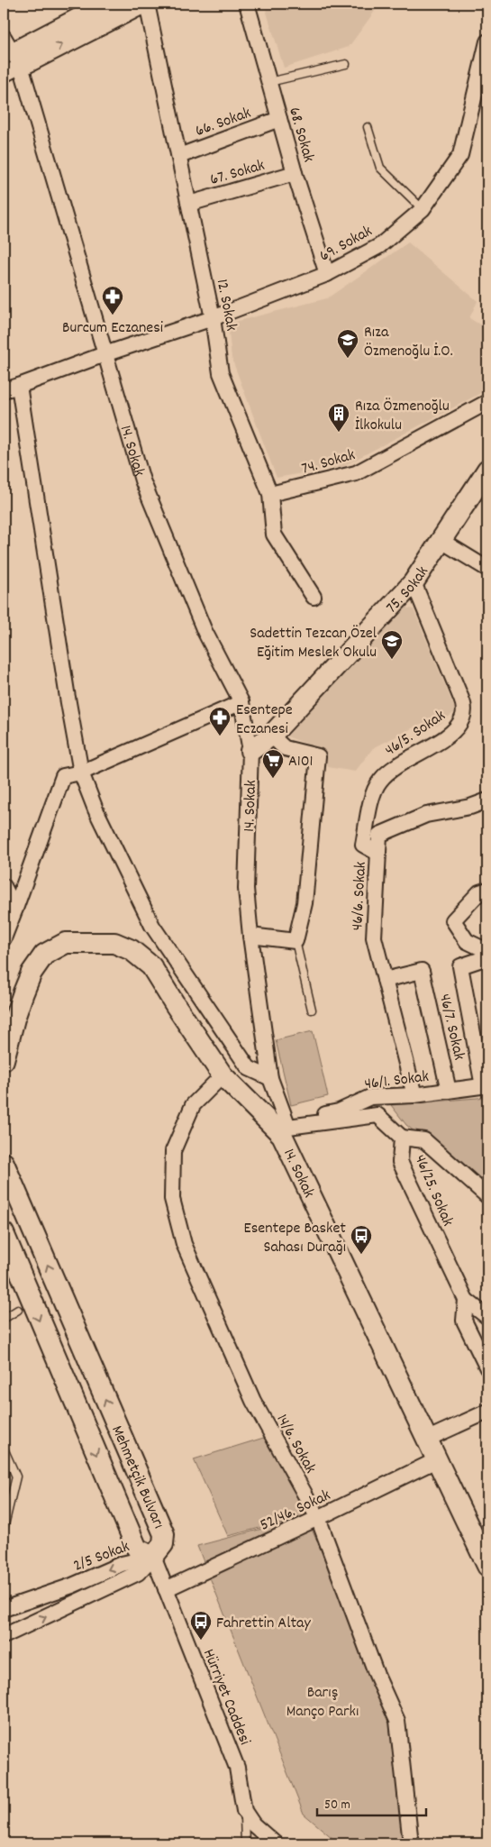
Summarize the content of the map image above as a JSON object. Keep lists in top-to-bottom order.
{
  "streets": {
    "street": [
      "66. Sokak",
      "68. Sokak",
      "67. Sokak",
      "69. Sokak",
      "12. Sokak",
      "14. Sokak",
      "74. Sokak",
      "75. Sokak",
      "46/5. Sokak",
      "46/6. Sokak",
      "46/7. Sokak",
      "46/1. Sokak",
      "46/25. Sokak",
      "14/6. Sokak",
      "Mehmetçik Bulvarı",
      "52/46. Sokak",
      "2/5 Sokak",
      "Hürriyet Caddesi"
    ]
  },
  "crossings": [
    ["66. Sokak", "68. Sokak"],
    ["66. Sokak", "12. Sokak"],
    ["68. Sokak", "67. Sokak"],
    ["68. Sokak", "69. Sokak"],
    ["67. Sokak", "12. Sokak"],
    ["69. Sokak", "12. Sokak"],
    ["69. Sokak", "14. Sokak"],
    ["12. Sokak", "74. Sokak"],
    ["14. Sokak", "75. Sokak"],
    ["14. Sokak", "46/1. Sokak"],
    ["14. Sokak", "46/25. Sokak"],
    ["14. Sokak", "52/46. Sokak"],
    ["75. Sokak", "46/5. Sokak"],
    ["46/5. Sokak", "46/6. Sokak"],
    ["46/6. Sokak", "46/7. Sokak"],
    ["46/6. Sokak", "46/1. Sokak"],
    ["46/7. Sokak", "46/1. Sokak"],
    ["46/1. Sokak", "46/25. Sokak"],
    ["14/6. Sokak", "52/46. Sokak"],
    ["Mehmetçik Bulvarı", "2/5 Sokak"],
    ["Mehmetçik Bulvarı", "Hürriyet Caddesi"],
    ["52/46. Sokak", "Hürriyet Caddesi"],
    ["2/5 Sokak", "Hürriyet Caddesi"]
  ],
  "parks": ["Barış Manço Parkı"],
  "places": {
    "pharmacy": ["Burcum Eczanesi", "Esentepe Eczanesi"],
    "school or university": ["Rıza Özmenoğlu İ.O.", "Sadettin Tezcan Özel Eğitim Meslek Okulu"],
    "building": ["Rıza Özmenoğlu İlkokulu"],
    "supermarket": ["A101"],
    "bus stop": ["Esentepe Basket Sahası Durağı", "Fahrettin Altay"]
  },
  "scale_bar": "50 m"
}
